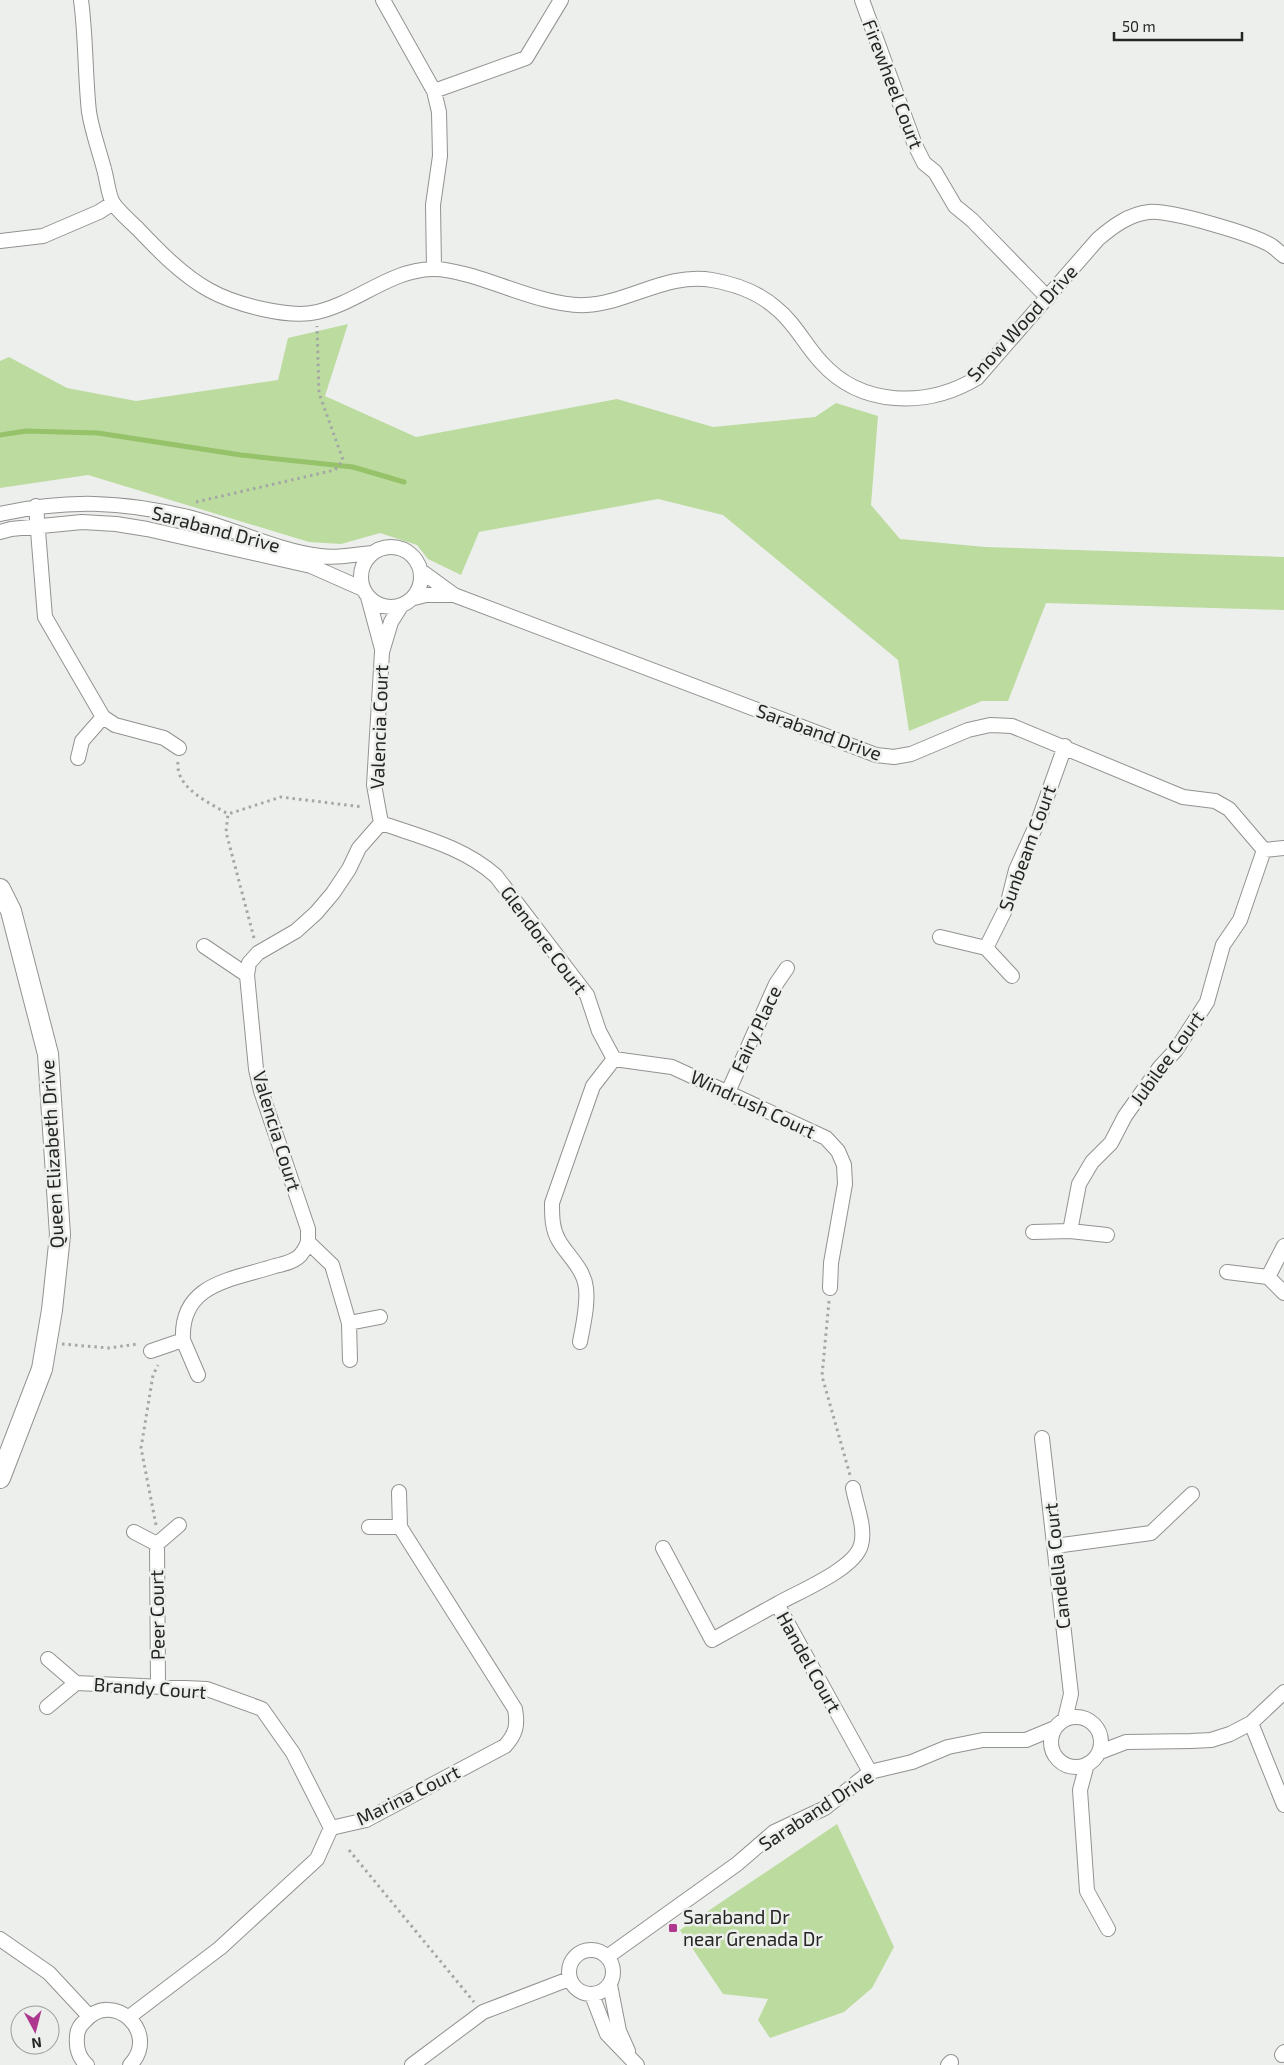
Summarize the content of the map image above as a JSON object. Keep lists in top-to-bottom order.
{
  "streets": {
    "street": [
      "Firewheel Court",
      "Snow Wood Drive",
      "Saraband Drive",
      "Valencia Court",
      "Sunbeam Court",
      "Glendore Court",
      "Fairy Place",
      "Jubilee Court",
      "Windrush Court",
      "Queen Elizabeth Drive",
      "Candella Court",
      "Peer Court",
      "Handel Court",
      "Brandy Court",
      "Marina Court"
    ]
  },
  "crossings": [
    ["Firewheel Court", "Snow Wood Drive"],
    ["Saraband Drive", "Valencia Court"],
    ["Saraband Drive", "Sunbeam Court"],
    ["Saraband Drive", "Jubilee Court"],
    ["Saraband Drive", "Candella Court"],
    ["Saraband Drive", "Handel Court"],
    ["Valencia Court", "Glendore Court"],
    ["Glendore Court", "Windrush Court"],
    ["Fairy Place", "Windrush Court"],
    ["Peer Court", "Brandy Court"],
    ["Brandy Court", "Marina Court"]
  ],
  "places": {
    "transit": ["Saraband Dr near Grenada Dr"]
  },
  "scale_bar": "50 m",
  "north": "bottom"
}
